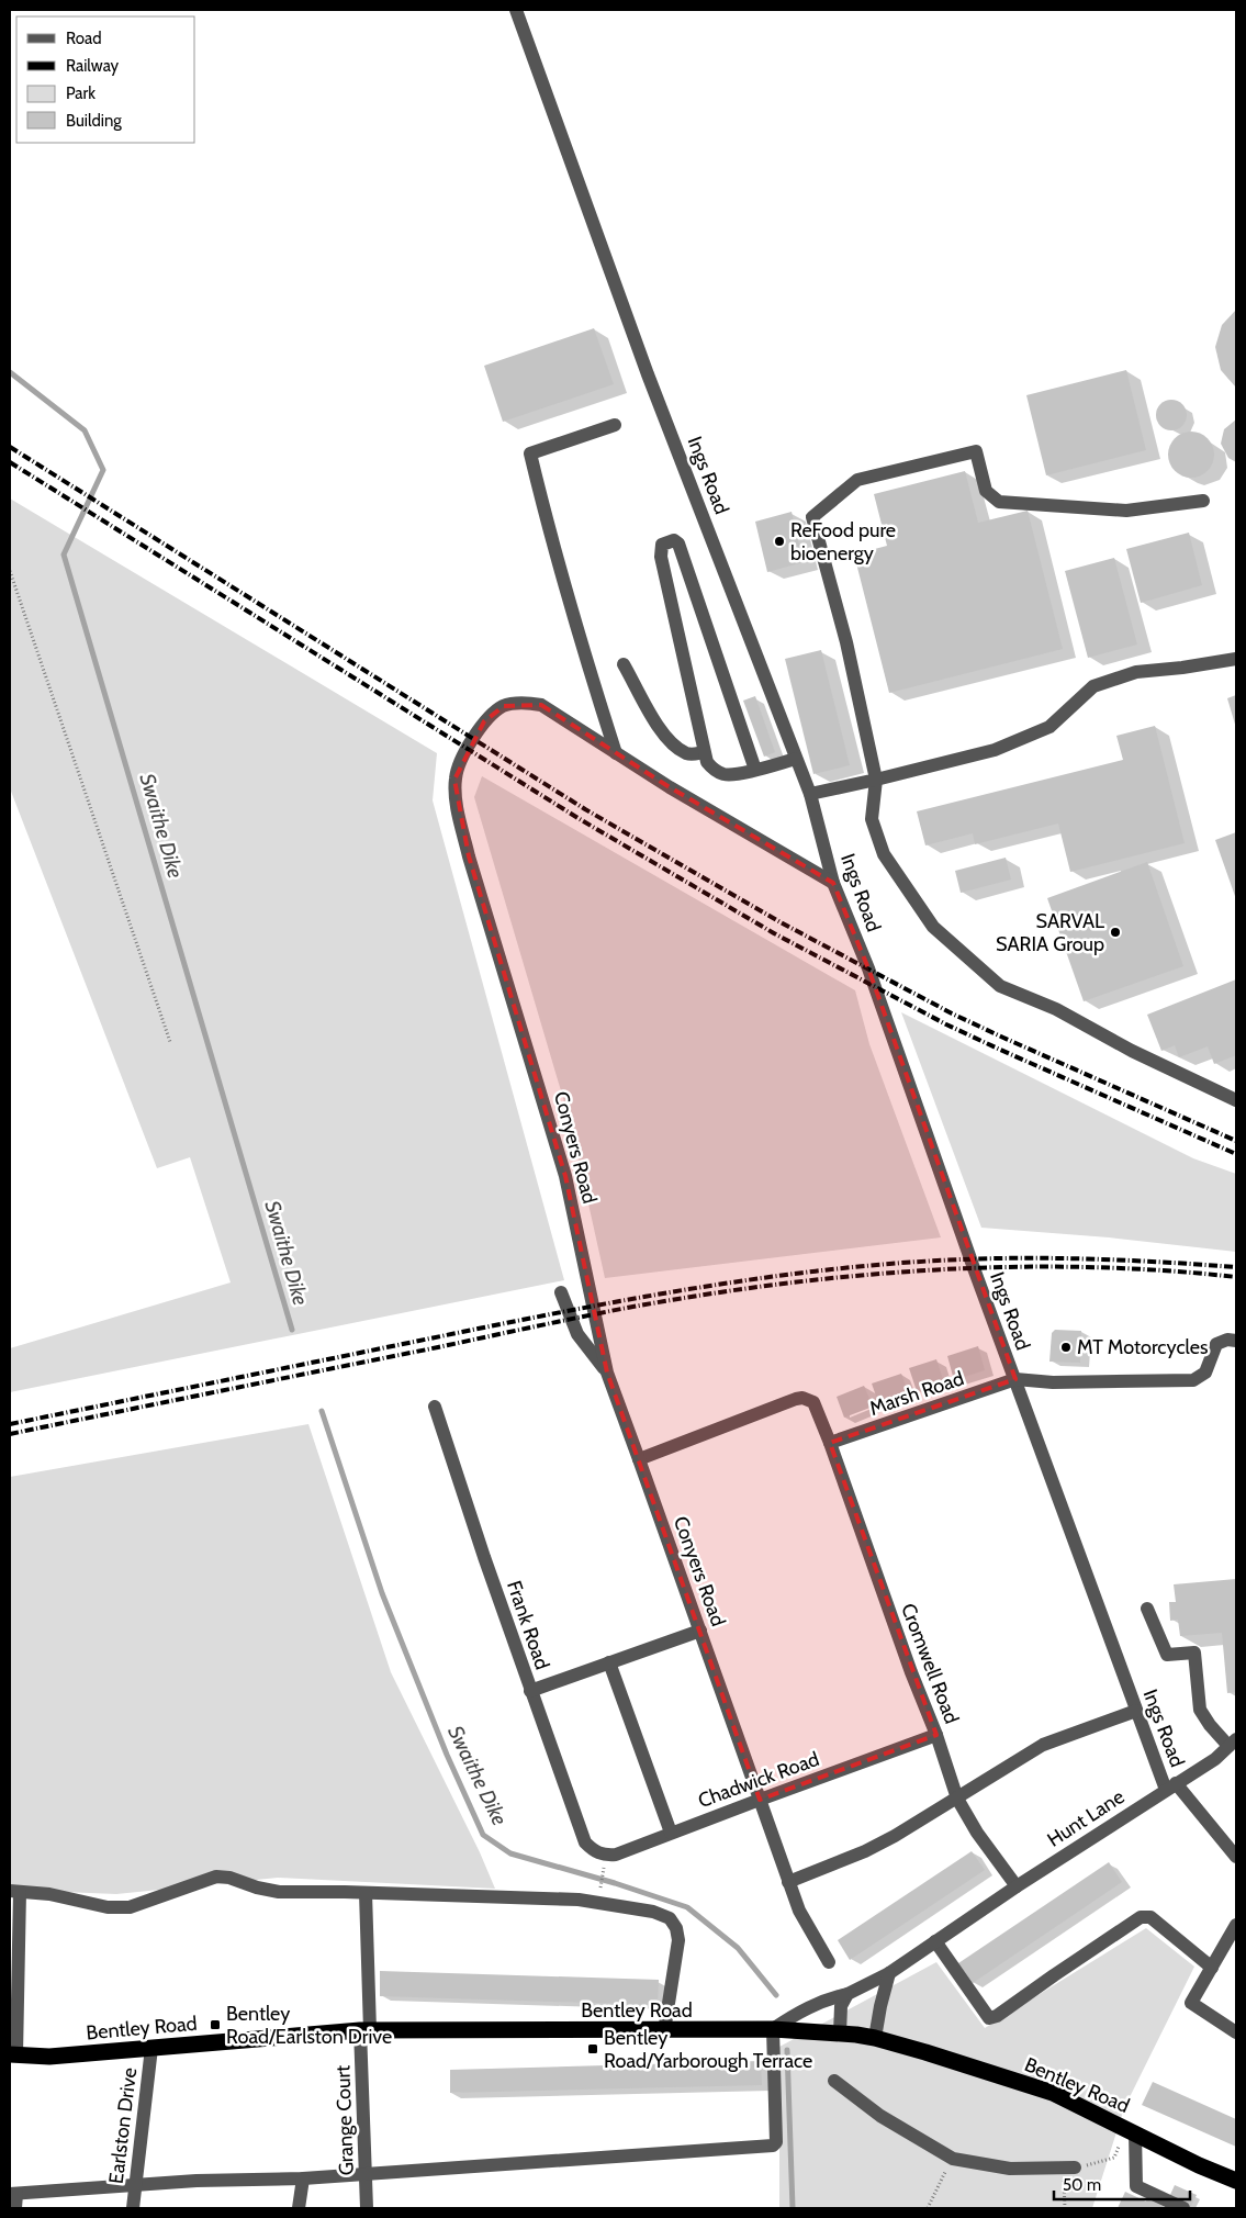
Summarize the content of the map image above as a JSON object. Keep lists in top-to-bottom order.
{
  "streets": {
    "highway": ["Bentley Road"],
    "street": [
      "Ings Road",
      "Conyers Road",
      "Marsh Road",
      "Frank Road",
      "Cromwell Road",
      "Chadwick Road",
      "Hunt Lane",
      "Grange Court",
      "Earlston Drive"
    ]
  },
  "crossings": [
    ["Ings Road", "Conyers Road"],
    ["Ings Road", "Marsh Road"],
    ["Ings Road", "Hunt Lane"],
    ["Conyers Road", "Cromwell Road"],
    ["Conyers Road", "Chadwick Road"],
    ["Marsh Road", "Cromwell Road"],
    ["Frank Road", "Chadwick Road"],
    ["Cromwell Road", "Chadwick Road"],
    ["Cromwell Road", "Hunt Lane"],
    ["Hunt Lane", "Bentley Road"],
    ["Bentley Road", "Grange Court"],
    ["Bentley Road", "Earlston Drive"]
  ],
  "water": ["Swaithe Dike"],
  "places": {
    "other": ["ReFood pure bioenergy", "SARVAL SARIA Group", "MT Motorcycles"],
    "transit": ["Bentley Road/Earlston Drive", "Bentley Road/Yarborough Terrace"]
  },
  "legend": [
    "Road",
    "Railway",
    "Park",
    "Building"
  ],
  "scale_bar": "50 m"
}
